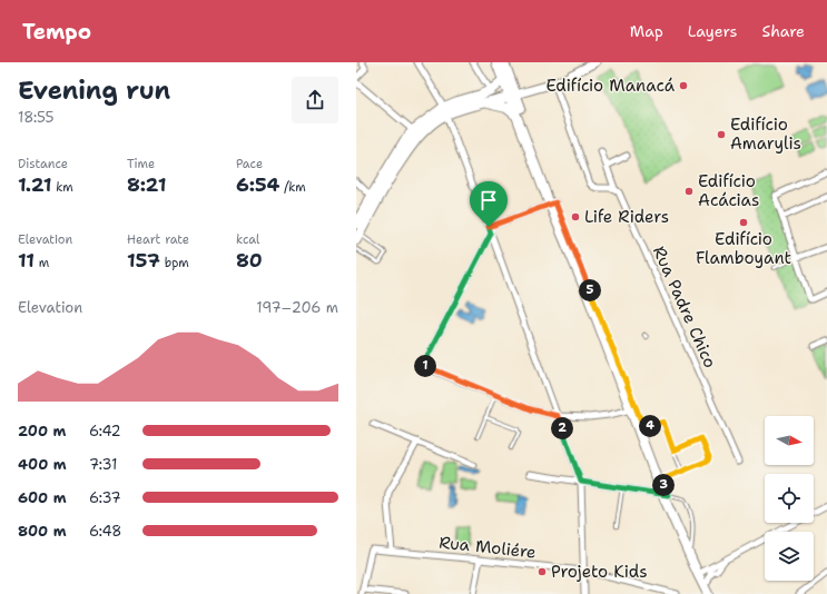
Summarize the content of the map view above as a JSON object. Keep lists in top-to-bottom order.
{
  "streets": {
    "street": ["Rua Padre Chico", "Rua Moliére"]
  },
  "places": [
    "Edifício Manacá",
    "Edifício Amarylis",
    "Edifício Acácias",
    "Life Riders",
    "Edifício Flamboyant",
    "Projeto Kids"
  ],
  "north": "right",
  "page": {
    "header": "Tempo",
    "nav": ["Map", "Layers", "Share"],
    "heading": ["Evening run", "18:55"],
    "stats": [
      ["Distance", "1.21 km"],
      ["Time", "8:21"],
      ["Pace", "6:54 /km"],
      ["Elevation", "11 m"],
      ["Heart rate", "157 bpm"],
      ["kcal", "80"]
    ],
    "pins": [
      "5",
      "1",
      "4",
      "2",
      "3"
    ],
    "chart": ["Elevation", "197–206 m"],
    "list": [
      {
        "name": "200 m",
        "note": "6:42"
      },
      {
        "name": "400 m",
        "note": "7:31"
      },
      {
        "name": "600 m",
        "note": "6:37"
      },
      {
        "name": "800 m",
        "note": "6:48"
      }
    ]
  }
}
